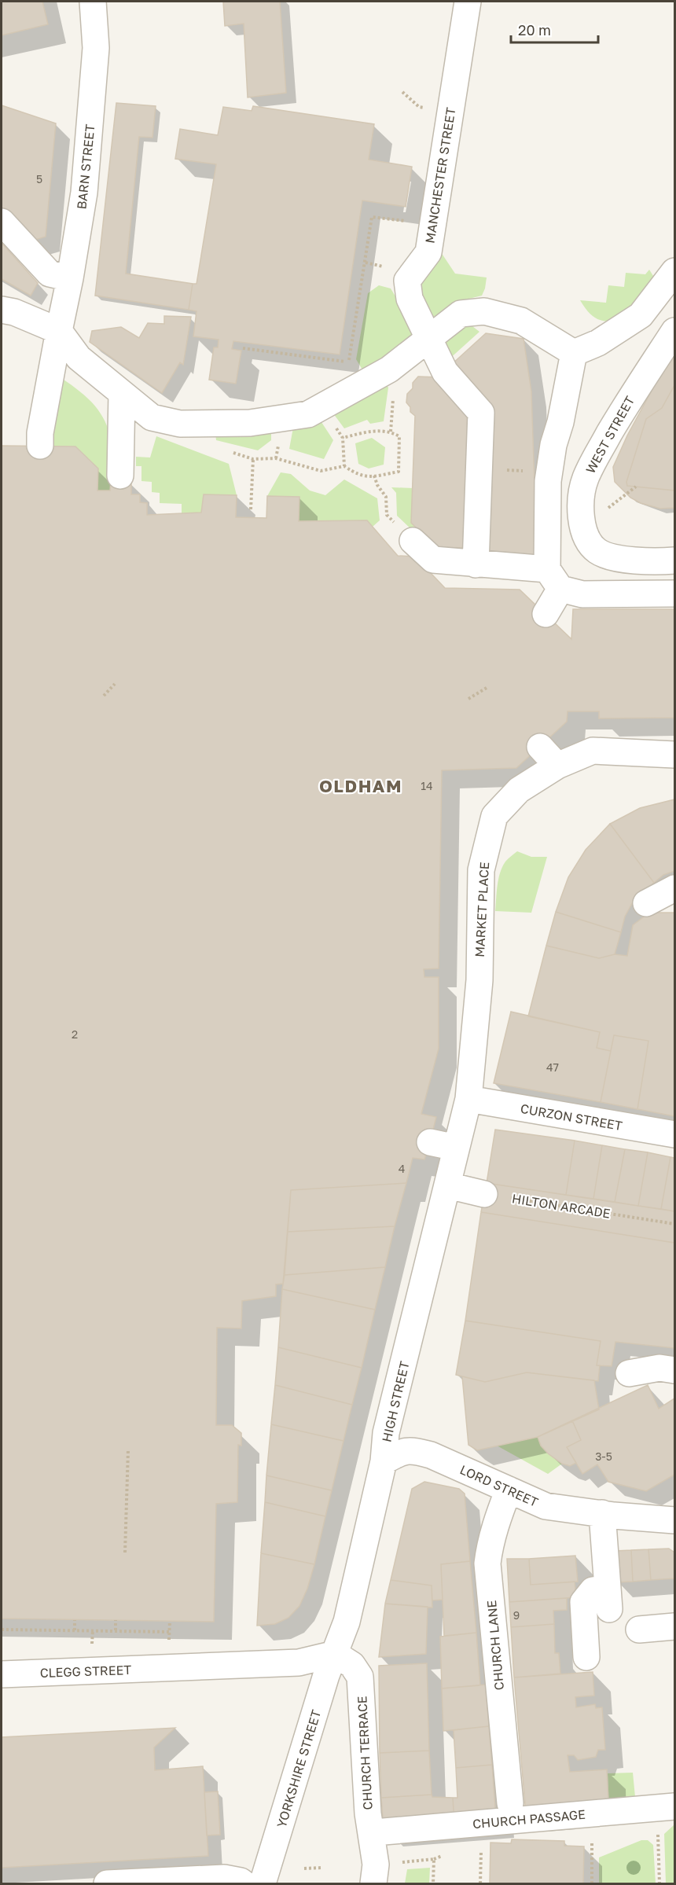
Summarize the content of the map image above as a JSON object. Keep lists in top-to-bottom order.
{
  "streets": {
    "street": [
      "BARN STREET",
      "MANCHESTER STREET",
      "WEST STREET",
      "MARKET PLACE",
      "CURZON STREET",
      "HIGH STREET",
      "LORD STREET",
      "CHURCH LANE",
      "CLEGG STREET",
      "CHURCH TERRACE",
      "YORKSHIRE STREET",
      "CHURCH PASSAGE"
    ],
    "path": ["HILTON ARCADE"]
  },
  "crossings": [
    ["MARKET PLACE", "CURZON STREET"],
    ["MARKET PLACE", "HIGH STREET"],
    ["HIGH STREET", "LORD STREET"],
    ["HIGH STREET", "CLEGG STREET"],
    ["HIGH STREET", "CHURCH TERRACE"],
    ["HIGH STREET", "YORKSHIRE STREET"],
    ["LORD STREET", "CHURCH LANE"],
    ["CLEGG STREET", "CHURCH TERRACE"],
    ["CLEGG STREET", "YORKSHIRE STREET"],
    ["CHURCH TERRACE", "YORKSHIRE STREET"]
  ],
  "districts": ["OLDHAM"],
  "house_numbers": [
    "5",
    "14",
    "2",
    "47",
    "4",
    "3-5",
    "9"
  ],
  "scale_bar": "20 m"
}
